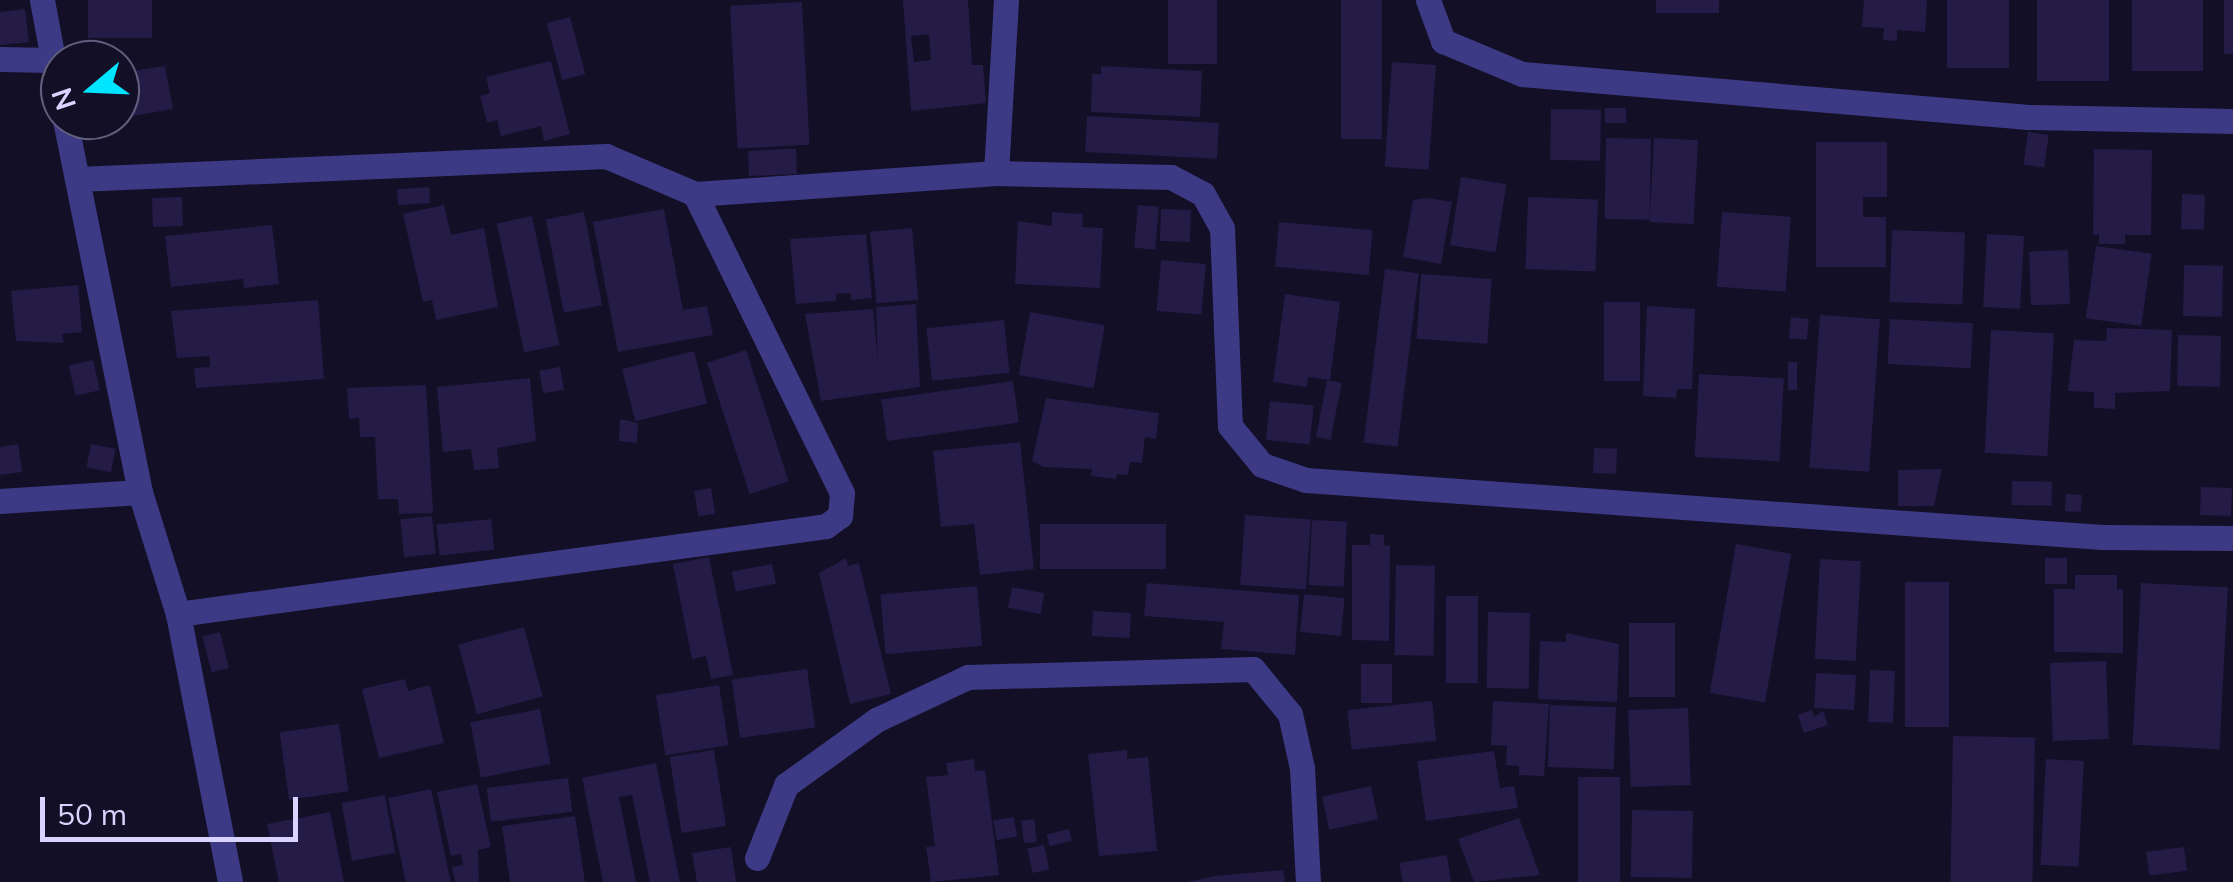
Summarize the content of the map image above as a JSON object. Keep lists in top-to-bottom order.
{
  "scale_bar": "50 m",
  "north": "left"
}
